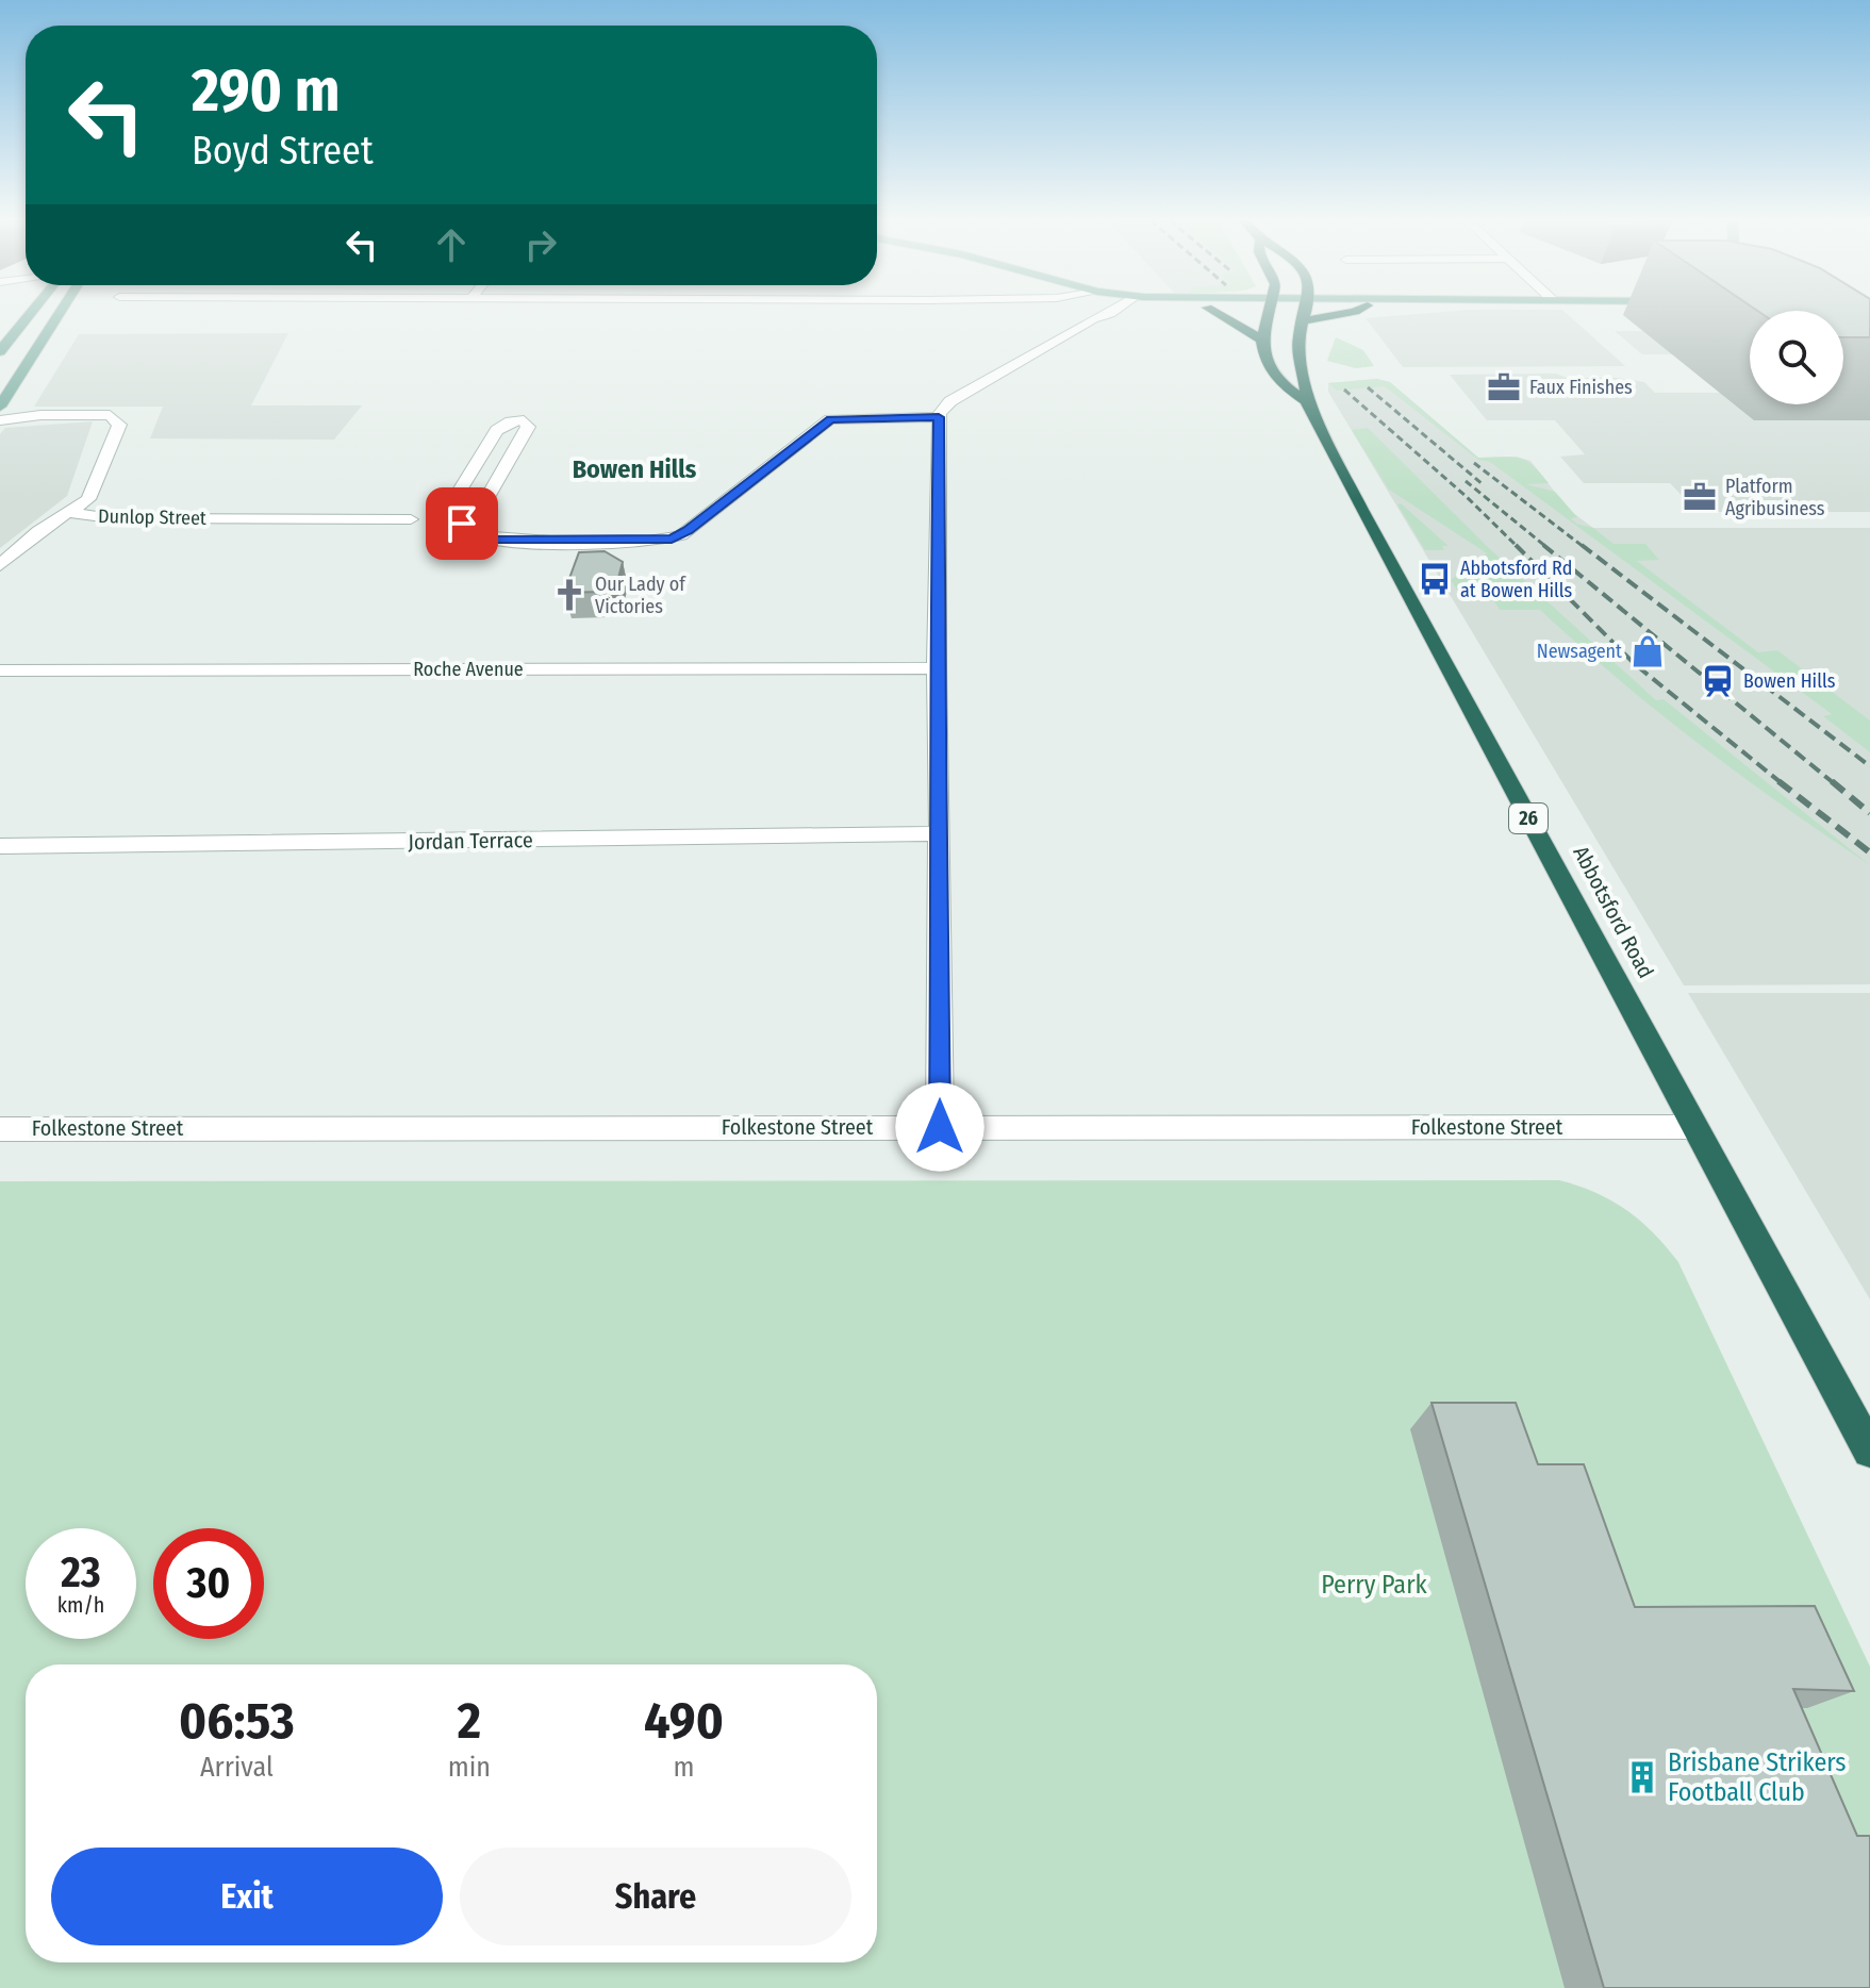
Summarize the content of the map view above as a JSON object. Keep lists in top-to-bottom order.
{
  "streets": {
    "highway": ["26", "Abbotsford Road"],
    "street": [
      "Dunlop Street",
      "Roche Avenue",
      "Jordan Terrace",
      "Folkestone Street"
    ]
  },
  "crossings": [
    ["Abbotsford Road", "Folkestone Street"]
  ],
  "districts": ["Bowen Hills"],
  "parks": ["Perry Park"],
  "places": {
    "office": ["Faux Finishes", "Platform Agribusiness"],
    "bus stop": ["Abbotsford Rd at Bowen Hills"],
    "church": ["Our Lady of Victories"],
    "shop": ["Newsagent"],
    "station": ["Bowen Hills"],
    "building": ["Brisbane Strikers Football Club"]
  },
  "page": {
    "turn": ["290 m", "Boyd Street"],
    "speed": "23 km/h",
    "limit": "30",
    "eta": [
      "06:53",
      "Arrival",
      "2",
      "min",
      "490",
      "m"
    ],
    "buttons": ["Exit", "Share"]
  }
}
